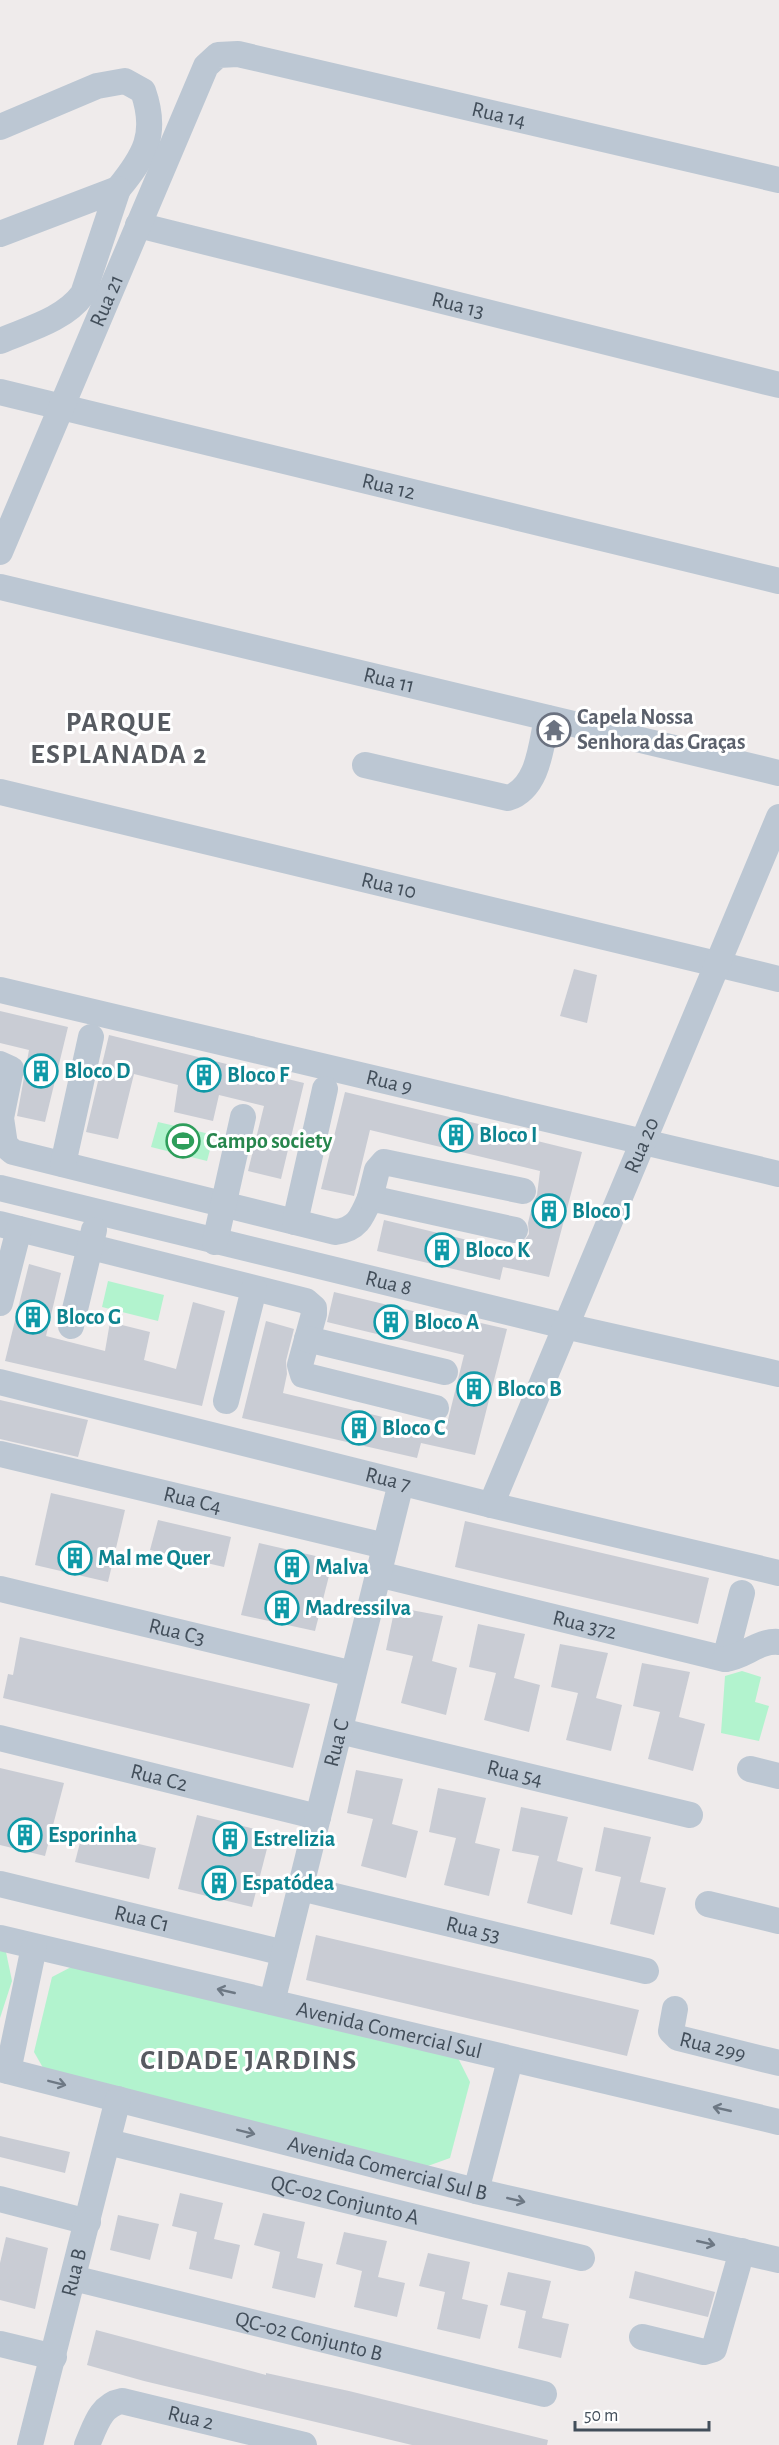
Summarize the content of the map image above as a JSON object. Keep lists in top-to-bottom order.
{
  "streets": {
    "street": [
      "Rua 14",
      "Rua 21",
      "Rua 13",
      "Rua 12",
      "Rua 11",
      "Rua 10",
      "Rua 9",
      "Rua 20",
      "Rua 8",
      "Rua 7",
      "Rua C4",
      "Rua 372",
      "Rua C3",
      "Rua C",
      "Rua 54",
      "Rua C2",
      "Rua C1",
      "Rua 53",
      "Avenida Comercial Sul",
      "Rua 299",
      "Avenida Comercial Sul B",
      "QC-02 Conjunto A",
      "Rua B",
      "QC-02 Conjunto B",
      "Rua 2"
    ]
  },
  "crossings": [
    ["Rua 14", "Rua 21"],
    ["Rua 21", "Rua 13"],
    ["Rua 21", "Rua 12"],
    ["Rua 10", "Rua 20"],
    ["Rua 9", "Rua 20"],
    ["Rua 20", "Rua 8"],
    ["Rua 20", "Rua 7"],
    ["Rua 7", "Rua C"],
    ["Rua C4", "Rua C"],
    ["Rua 372", "Rua C"],
    ["Rua C3", "Rua C"],
    ["Rua C", "Rua 54"],
    ["Rua C", "Rua C2"],
    ["Rua C", "Rua C1"],
    ["Rua C", "Rua 53"],
    ["Rua C", "Avenida Comercial Sul"],
    ["Avenida Comercial Sul B", "Rua B"],
    ["QC-02 Conjunto A", "Rua B"],
    ["Rua B", "QC-02 Conjunto B"]
  ],
  "one_way": ["Avenida Comercial Sul", "Avenida Comercial Sul B"],
  "districts": ["PARQUE ESPLANADA 2", "CIDADE JARDINS"],
  "places": {
    "temple": ["Capela Nossa Senhora das Graças"],
    "building": [
      "Bloco D",
      "Bloco F",
      "Bloco I",
      "Bloco J",
      "Bloco K",
      "Bloco G",
      "Bloco A",
      "Bloco B",
      "Bloco C",
      "Mal me Quer",
      "Malva",
      "Madressilva",
      "Esporinha",
      "Estrelizia",
      "Espatódea"
    ],
    "sports": ["Campo society"]
  },
  "scale_bar": "50 m"
}
